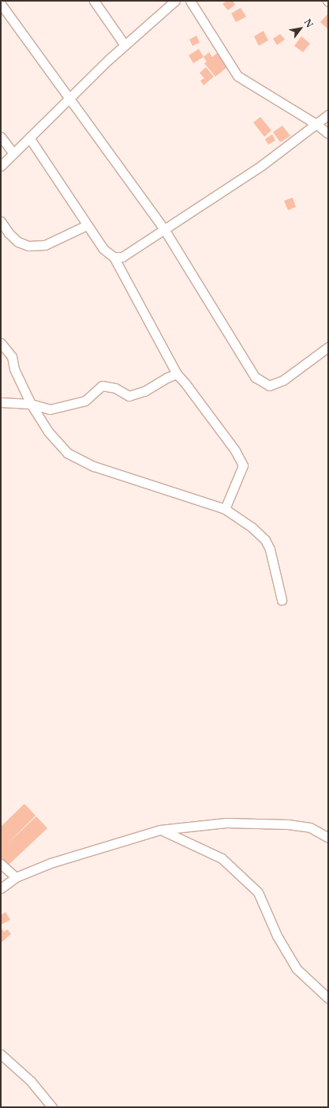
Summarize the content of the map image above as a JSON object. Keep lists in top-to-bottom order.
{
  "north": "top right"
}
